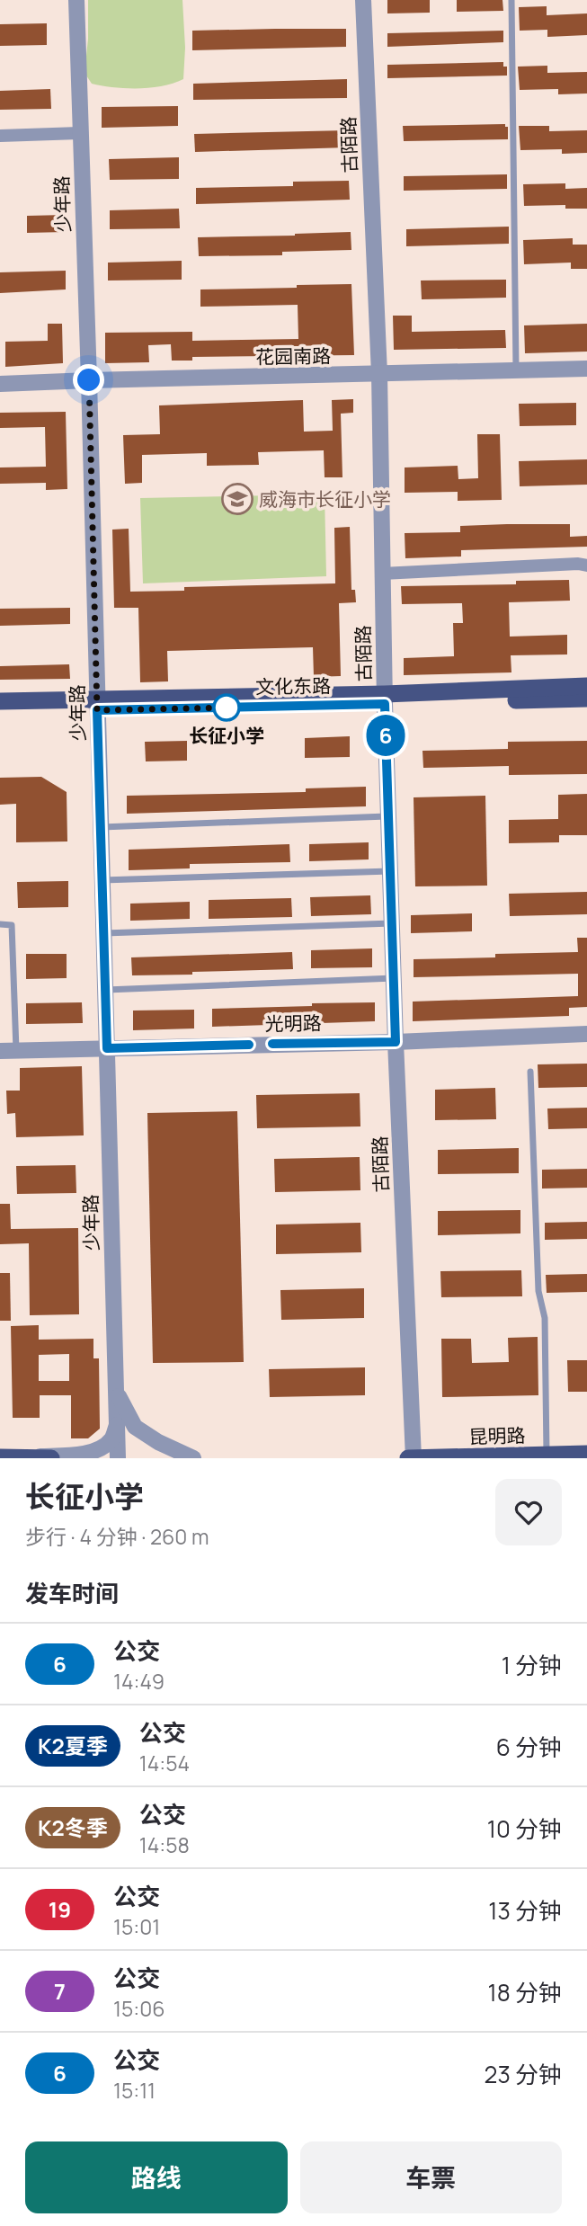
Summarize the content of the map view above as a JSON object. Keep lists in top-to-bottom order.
{
  "streets": {
    "main road": ["文化东路", "昆明路"],
    "street": [
      "古陌路",
      "少年路",
      "花园南路",
      "光明路"
    ]
  },
  "crossings": [
    ["古陌路", "花园南路"],
    ["古陌路", "文化东路"],
    ["古陌路", "光明路"],
    ["古陌路", "昆明路"],
    ["少年路", "花园南路"],
    ["少年路", "文化东路"],
    ["少年路", "光明路"]
  ],
  "places": {
    "school or university": ["威海市长征小学"],
    "other": ["长征小学"]
  },
  "lines": ["bus line 6"],
  "page": {
    "on_map": "6",
    "heading": [
      ["长征小学", "步行 · 4 分钟 · 260 m"],
      "发车时间"
    ],
    "list": [
      {
        "mark": "6",
        "name": "公交",
        "note": "14:49",
        "value": "1 分钟"
      },
      {
        "mark": "K2夏季",
        "name": "公交",
        "note": "14:54",
        "value": "6 分钟"
      },
      {
        "mark": "K2冬季",
        "name": "公交",
        "note": "14:58",
        "value": "10 分钟"
      },
      {
        "mark": "19",
        "name": "公交",
        "note": "15:01",
        "value": "13 分钟"
      },
      {
        "mark": "7",
        "name": "公交",
        "note": "15:06",
        "value": "18 分钟"
      },
      {
        "mark": "6",
        "name": "公交",
        "note": "15:11",
        "value": "23 分钟"
      }
    ],
    "buttons": ["路线", "车票"]
  }
}
